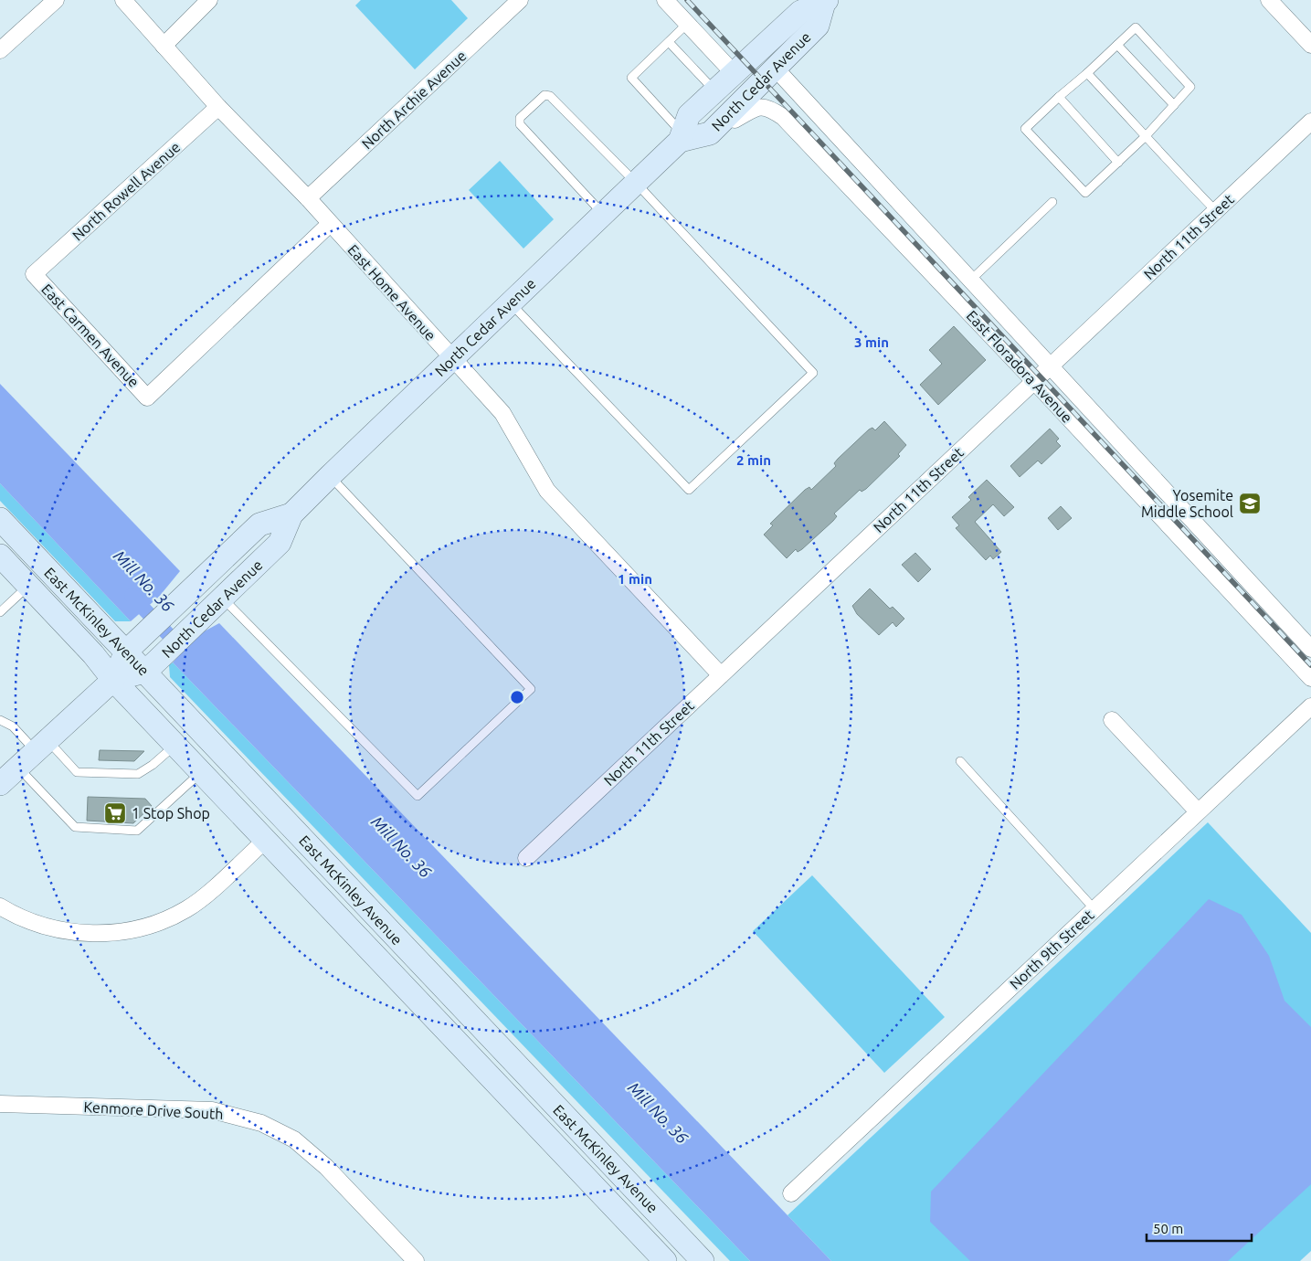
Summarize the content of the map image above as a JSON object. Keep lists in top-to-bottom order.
{
  "streets": {
    "main road": ["North Cedar Avenue", "East McKinley Avenue"],
    "street": [
      "North Archie Avenue",
      "North Rowell Avenue",
      "North 11th Street",
      "East Home Avenue",
      "East Carmen Avenue",
      "East Floradora Avenue",
      "North 9th Street",
      "Kenmore Drive South"
    ]
  },
  "crossings": [
    ["North Cedar Avenue", "East Home Avenue"],
    ["North Cedar Avenue", "East Floradora Avenue"],
    ["North Cedar Avenue", "East McKinley Avenue"],
    ["North Archie Avenue", "East Home Avenue"],
    ["North Rowell Avenue", "East Home Avenue"],
    ["North Rowell Avenue", "East Carmen Avenue"],
    ["North 11th Street", "East Home Avenue"],
    ["North 11th Street", "East Floradora Avenue"],
    ["East Home Avenue", "East Carmen Avenue"]
  ],
  "water": ["Mill No. 36"],
  "places": {
    "school or university": ["Yosemite Middle School"],
    "supermarket": ["1 Stop Shop"]
  },
  "scale_bar": "50 m",
  "rings": ["3 min", "2 min", "1 min"]
}
